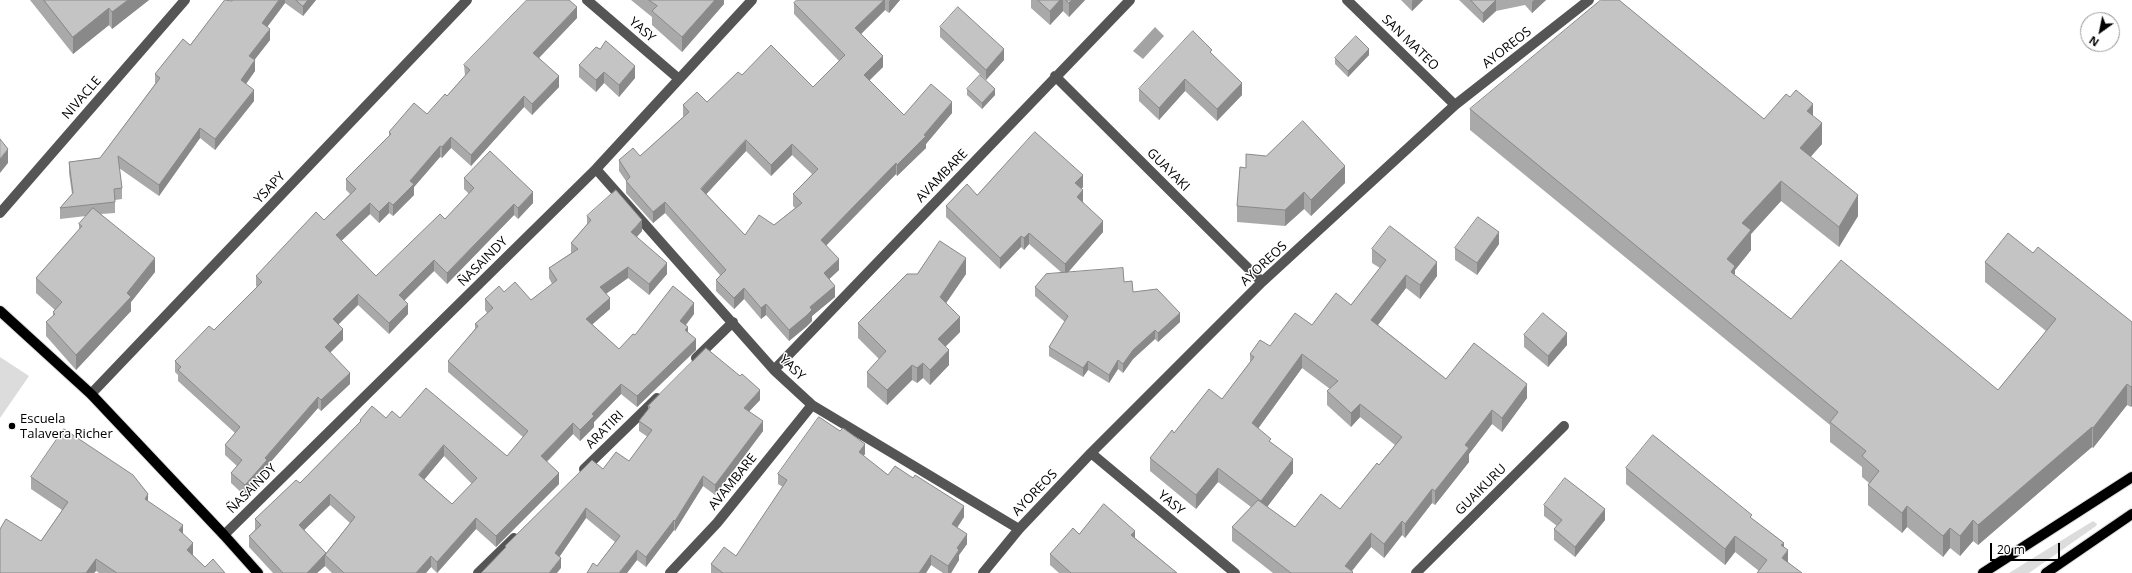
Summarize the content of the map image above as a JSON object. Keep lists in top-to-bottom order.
{
  "streets": {
    "street": [
      "YASY",
      "SAN MATEO",
      "AYOREOS",
      "NIVACLE",
      "GUAYAKI",
      "AVAMBARE",
      "YSAPY",
      "ÑASAINDY",
      "ARATIRI",
      "GUAIKURU"
    ]
  },
  "crossings": [
    ["YASY", "AYOREOS"],
    ["YASY", "AVAMBARE"],
    ["YASY", "ÑASAINDY"],
    ["SAN MATEO", "AYOREOS"],
    ["AYOREOS", "GUAYAKI"],
    ["GUAYAKI", "AVAMBARE"]
  ],
  "places": ["Escuela Talavera Richer"],
  "scale_bar": "20 m",
  "north": "bottom left"
}
